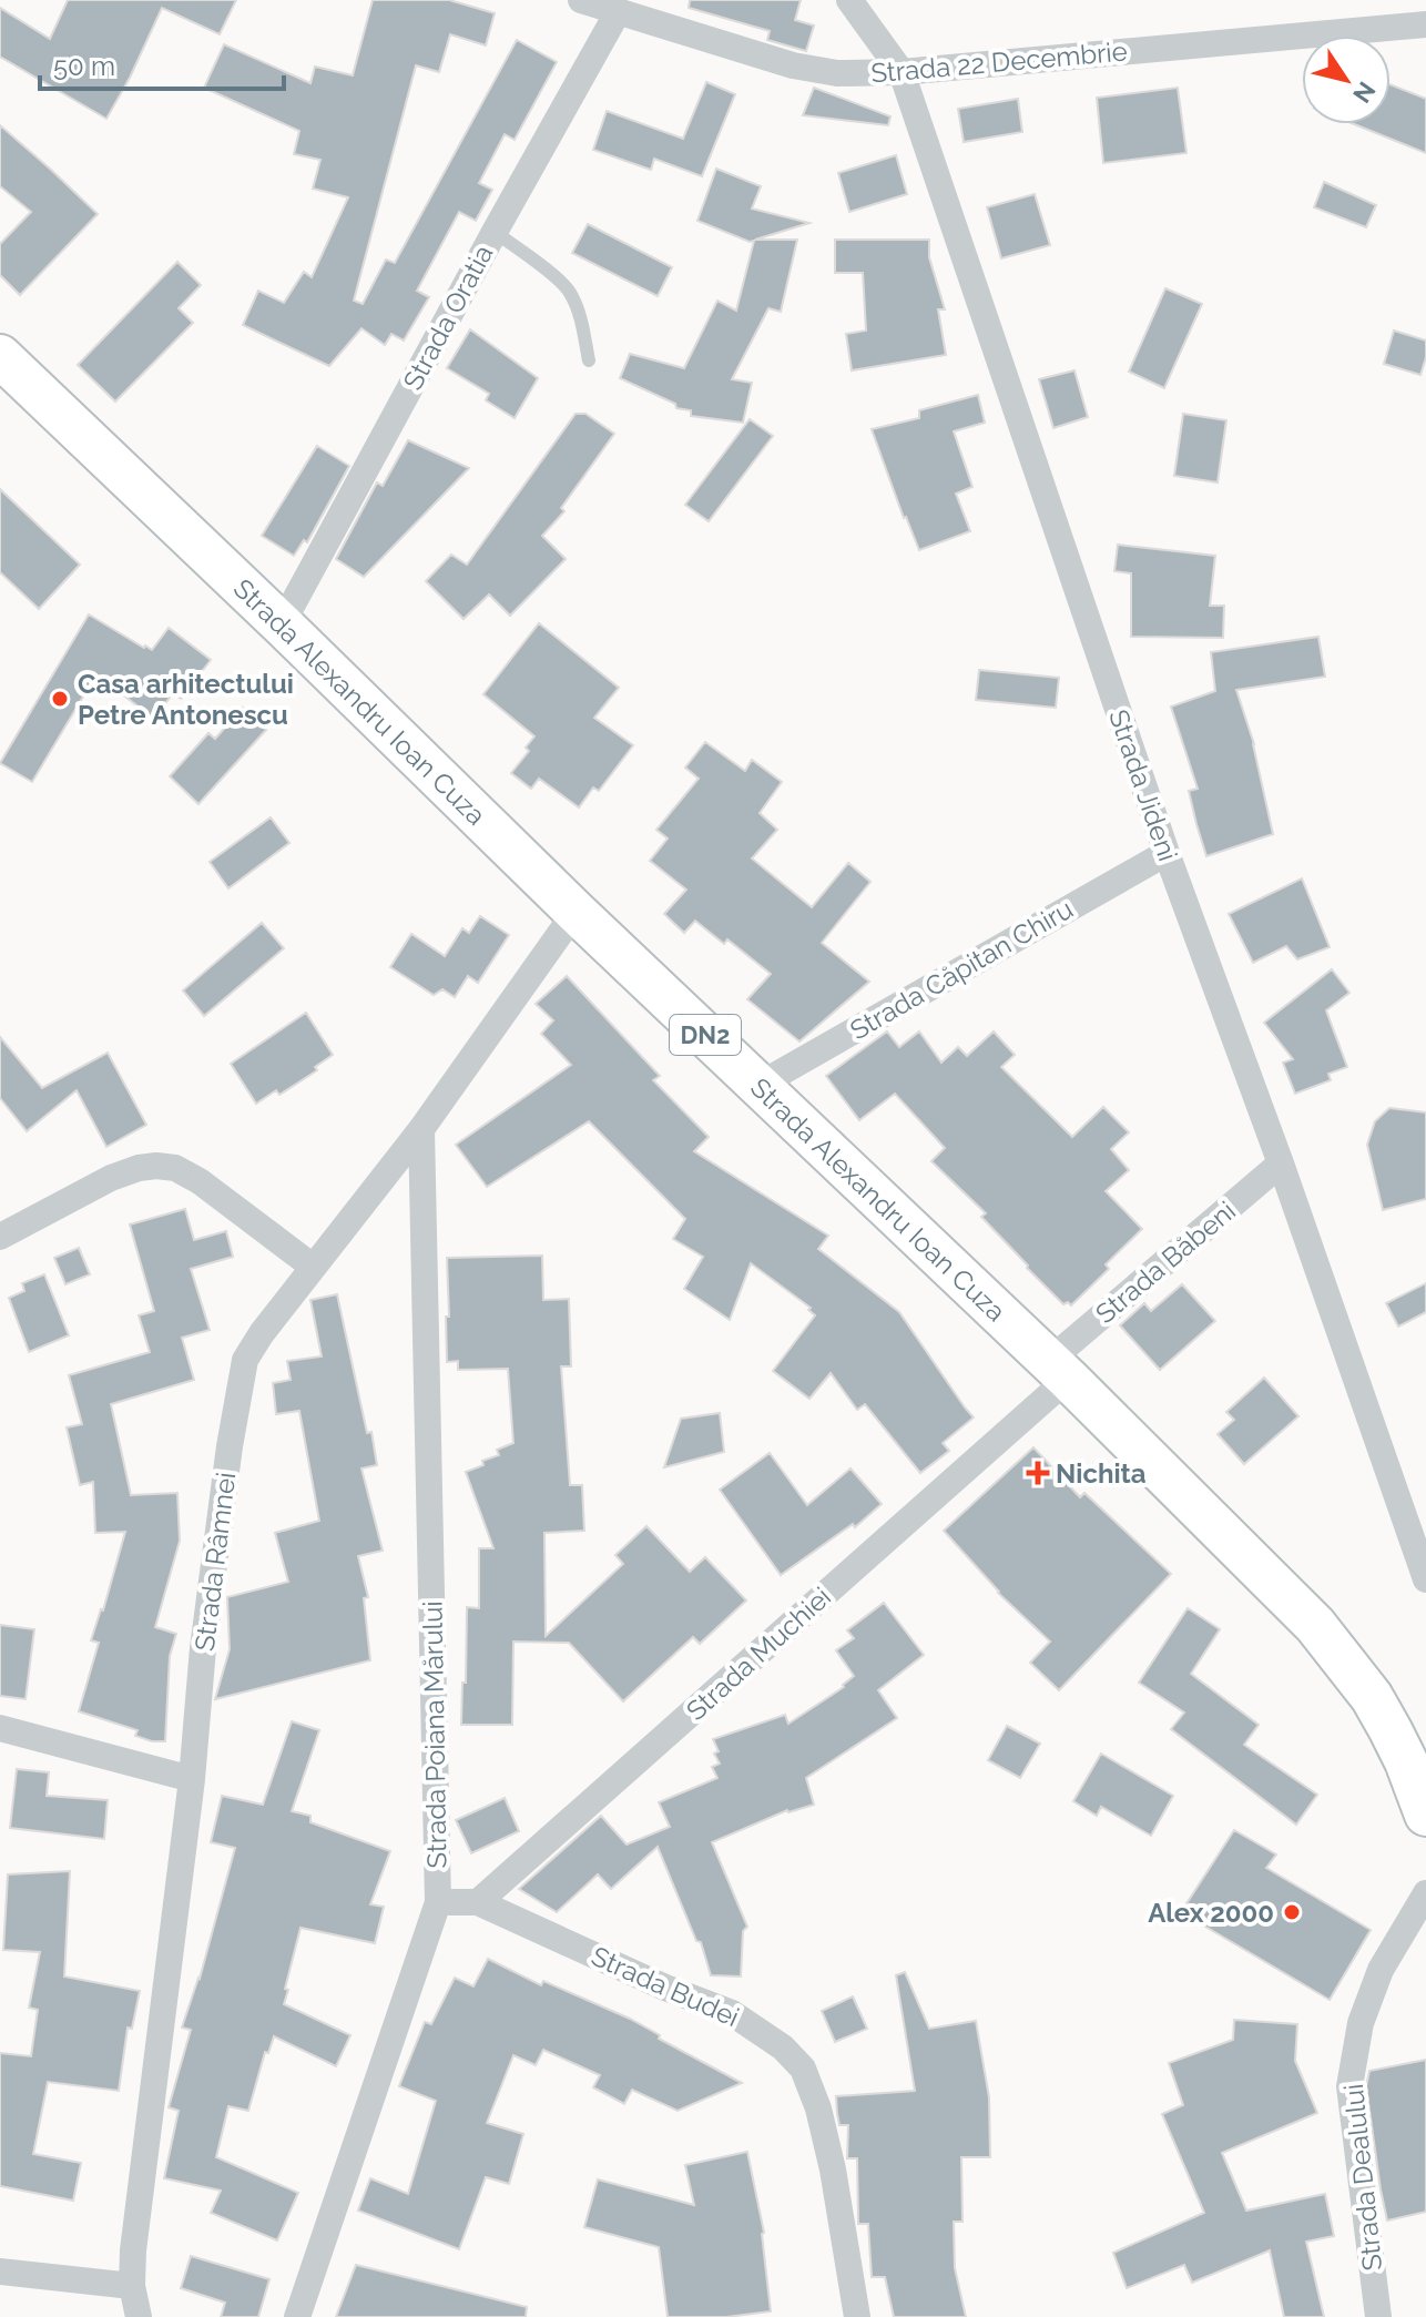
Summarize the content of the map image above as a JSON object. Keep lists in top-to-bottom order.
{
  "streets": {
    "main road": ["Strada Alexandru Ioan Cuza", "DN2"],
    "street": [
      "Strada 22 Decembrie",
      "Strada Oratia",
      "Strada Jideni",
      "Strada Căpitan Chiru",
      "Strada Băbeni",
      "Strada Râmnei",
      "Strada Muchiei",
      "Strada Poiana Mărului",
      "Strada Budei",
      "Strada Dealului"
    ]
  },
  "crossings": [
    ["Strada 22 Decembrie", "Strada Oratia"],
    ["Strada 22 Decembrie", "Strada Jideni"],
    ["Strada Oratia", "Strada Alexandru Ioan Cuza"],
    ["Strada Alexandru Ioan Cuza", "Strada Căpitan Chiru"],
    ["Strada Alexandru Ioan Cuza", "Strada Băbeni"],
    ["Strada Alexandru Ioan Cuza", "Strada Râmnei"],
    ["Strada Alexandru Ioan Cuza", "Strada Muchiei"],
    ["Strada Jideni", "Strada Căpitan Chiru"],
    ["Strada Jideni", "Strada Băbeni"],
    ["Strada Băbeni", "Strada Muchiei"],
    ["Strada Râmnei", "Strada Poiana Mărului"],
    ["Strada Muchiei", "Strada Budei"]
  ],
  "places": {
    "other": ["Casa arhitectului Petre Antonescu", "Alex 2000"],
    "health": ["Nichita"]
  },
  "scale_bar": "50 m",
  "north": "bottom right"
}
